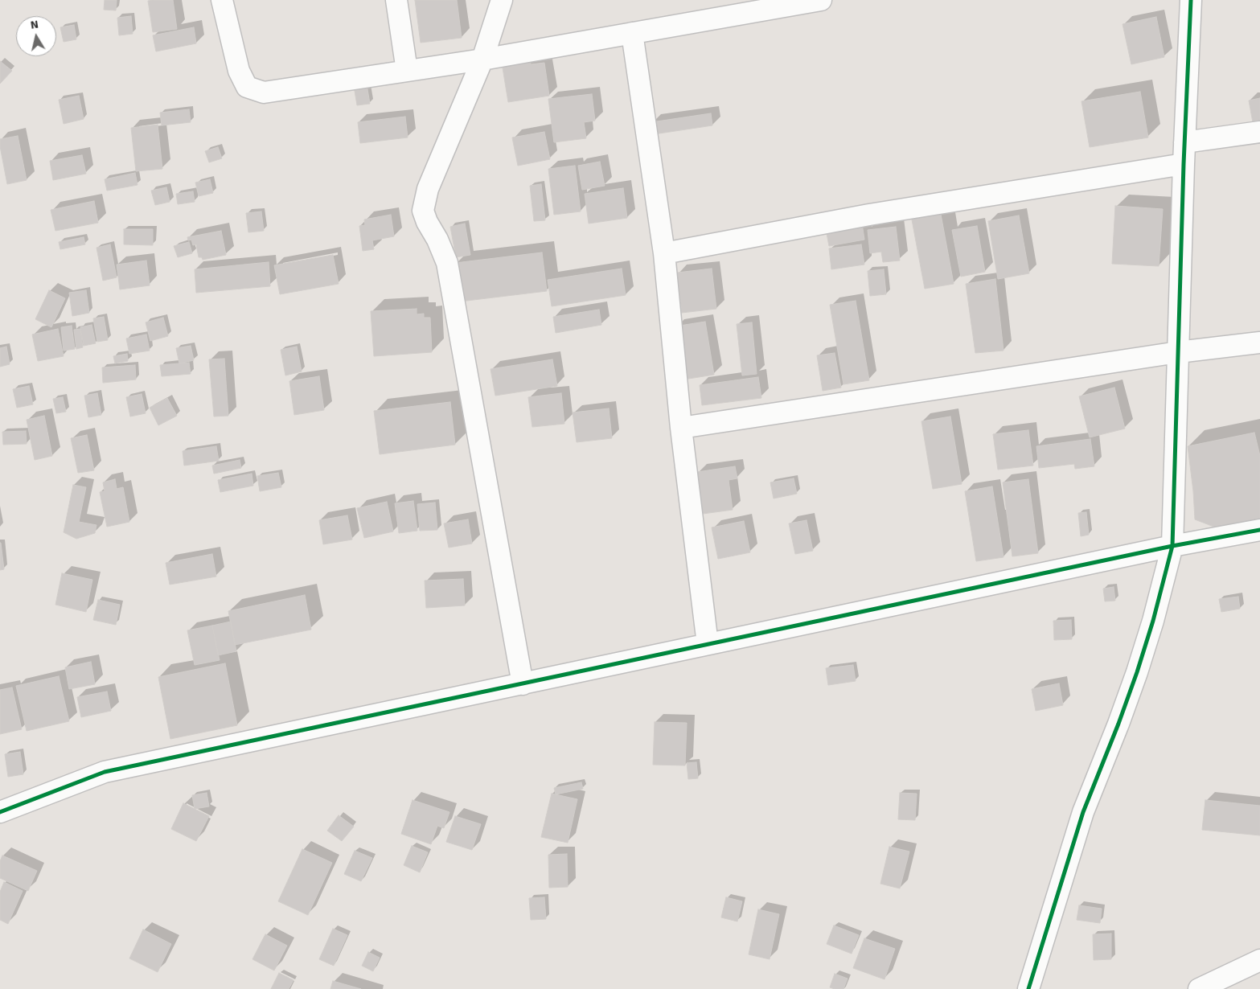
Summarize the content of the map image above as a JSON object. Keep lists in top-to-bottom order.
{
  "north": "top"
}
